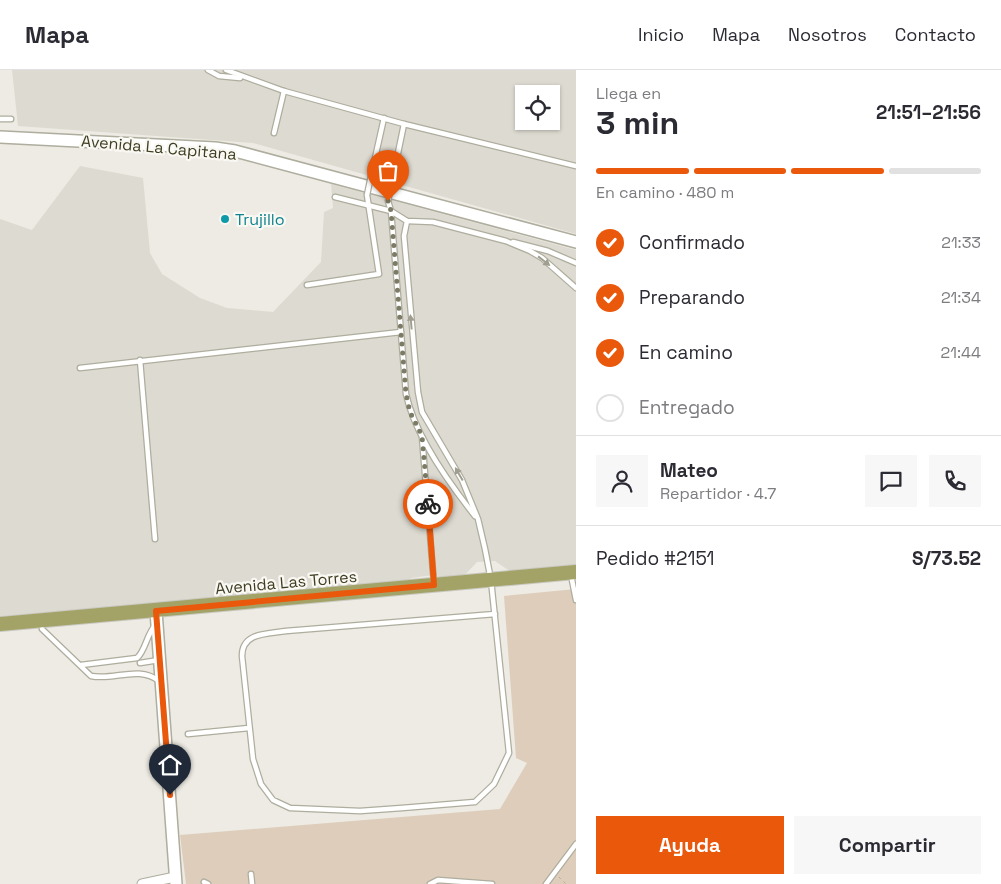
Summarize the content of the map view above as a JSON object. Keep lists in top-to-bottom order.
{
  "streets": {
    "main road": ["Avenida Las Torres"],
    "street": ["Avenida La Capitana"]
  },
  "places": ["Trujillo"],
  "page": {
    "header": "Mapa",
    "nav": [
      "Inicio",
      "Mapa",
      "Nosotros",
      "Contacto"
    ],
    "heading": ["3 min", "Llega en", "21:51–21:56"],
    "panel": [
      "Mateo",
      "Repartidor · 4.7",
      "Pedido #2151",
      "S/73.52"
    ],
    "bar": "En camino · 480 m",
    "list": [
      ["Confirmado", "21:33"],
      ["Preparando", "21:34"],
      ["En camino", "21:44"],
      "Entregado"
    ],
    "buttons": ["Ayuda", "Compartir"]
  }
}
